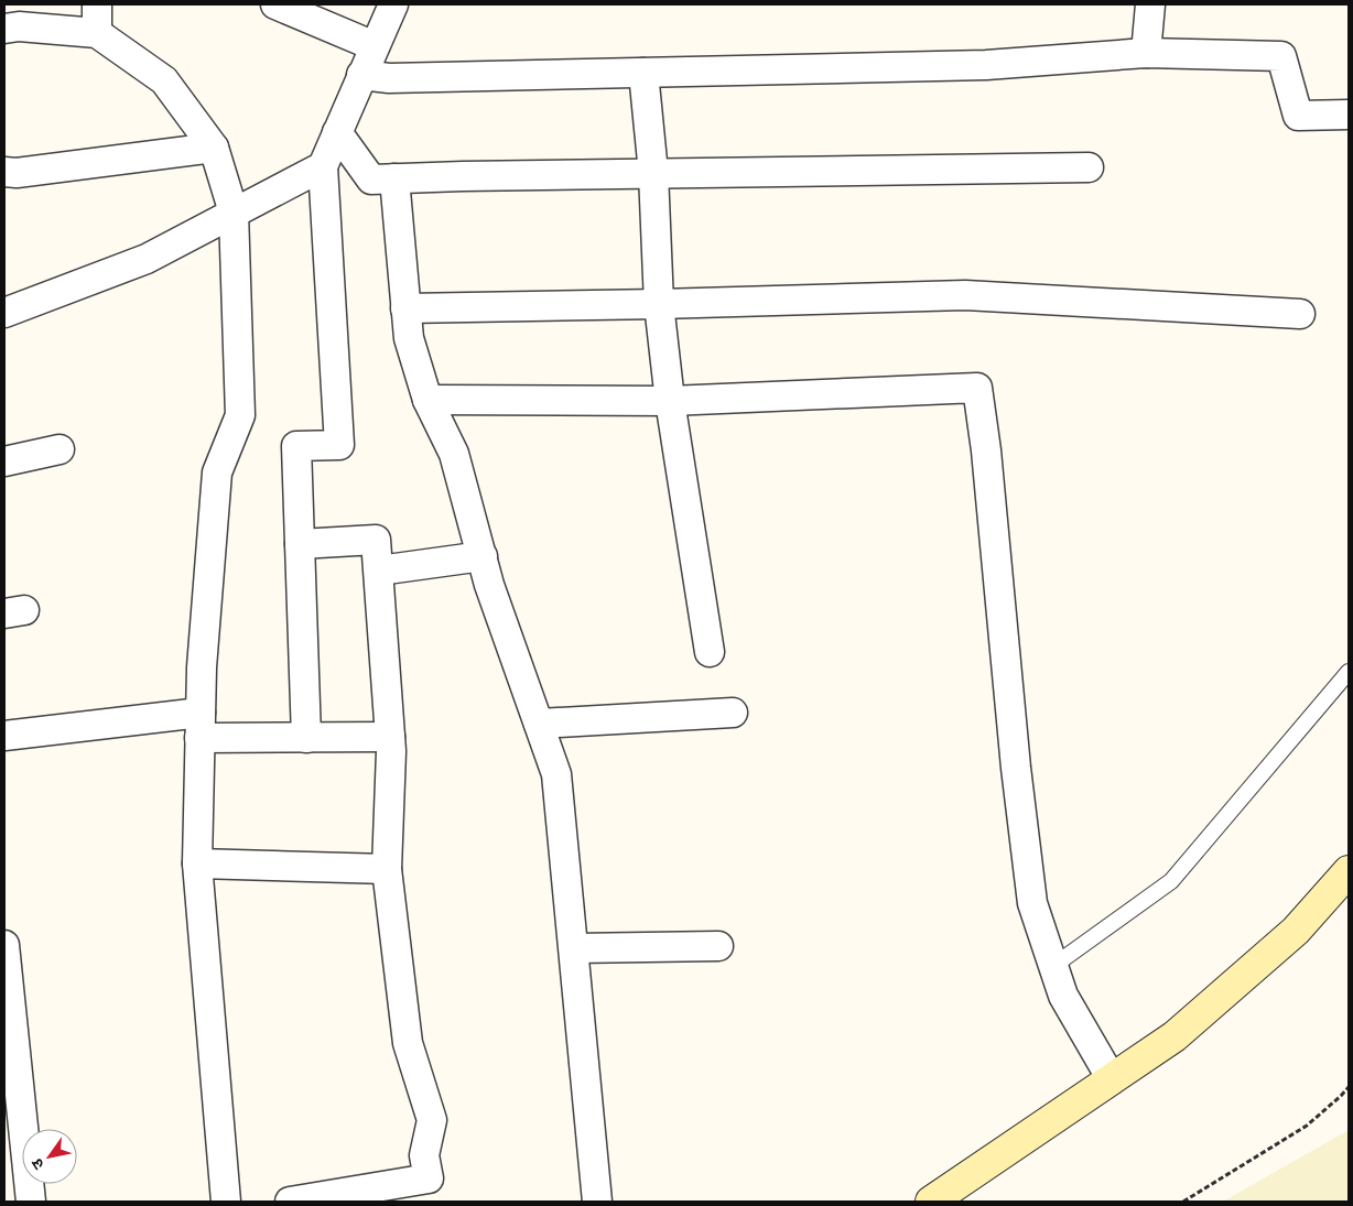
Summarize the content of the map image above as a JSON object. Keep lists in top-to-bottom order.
{
  "north": "bottom left"
}
